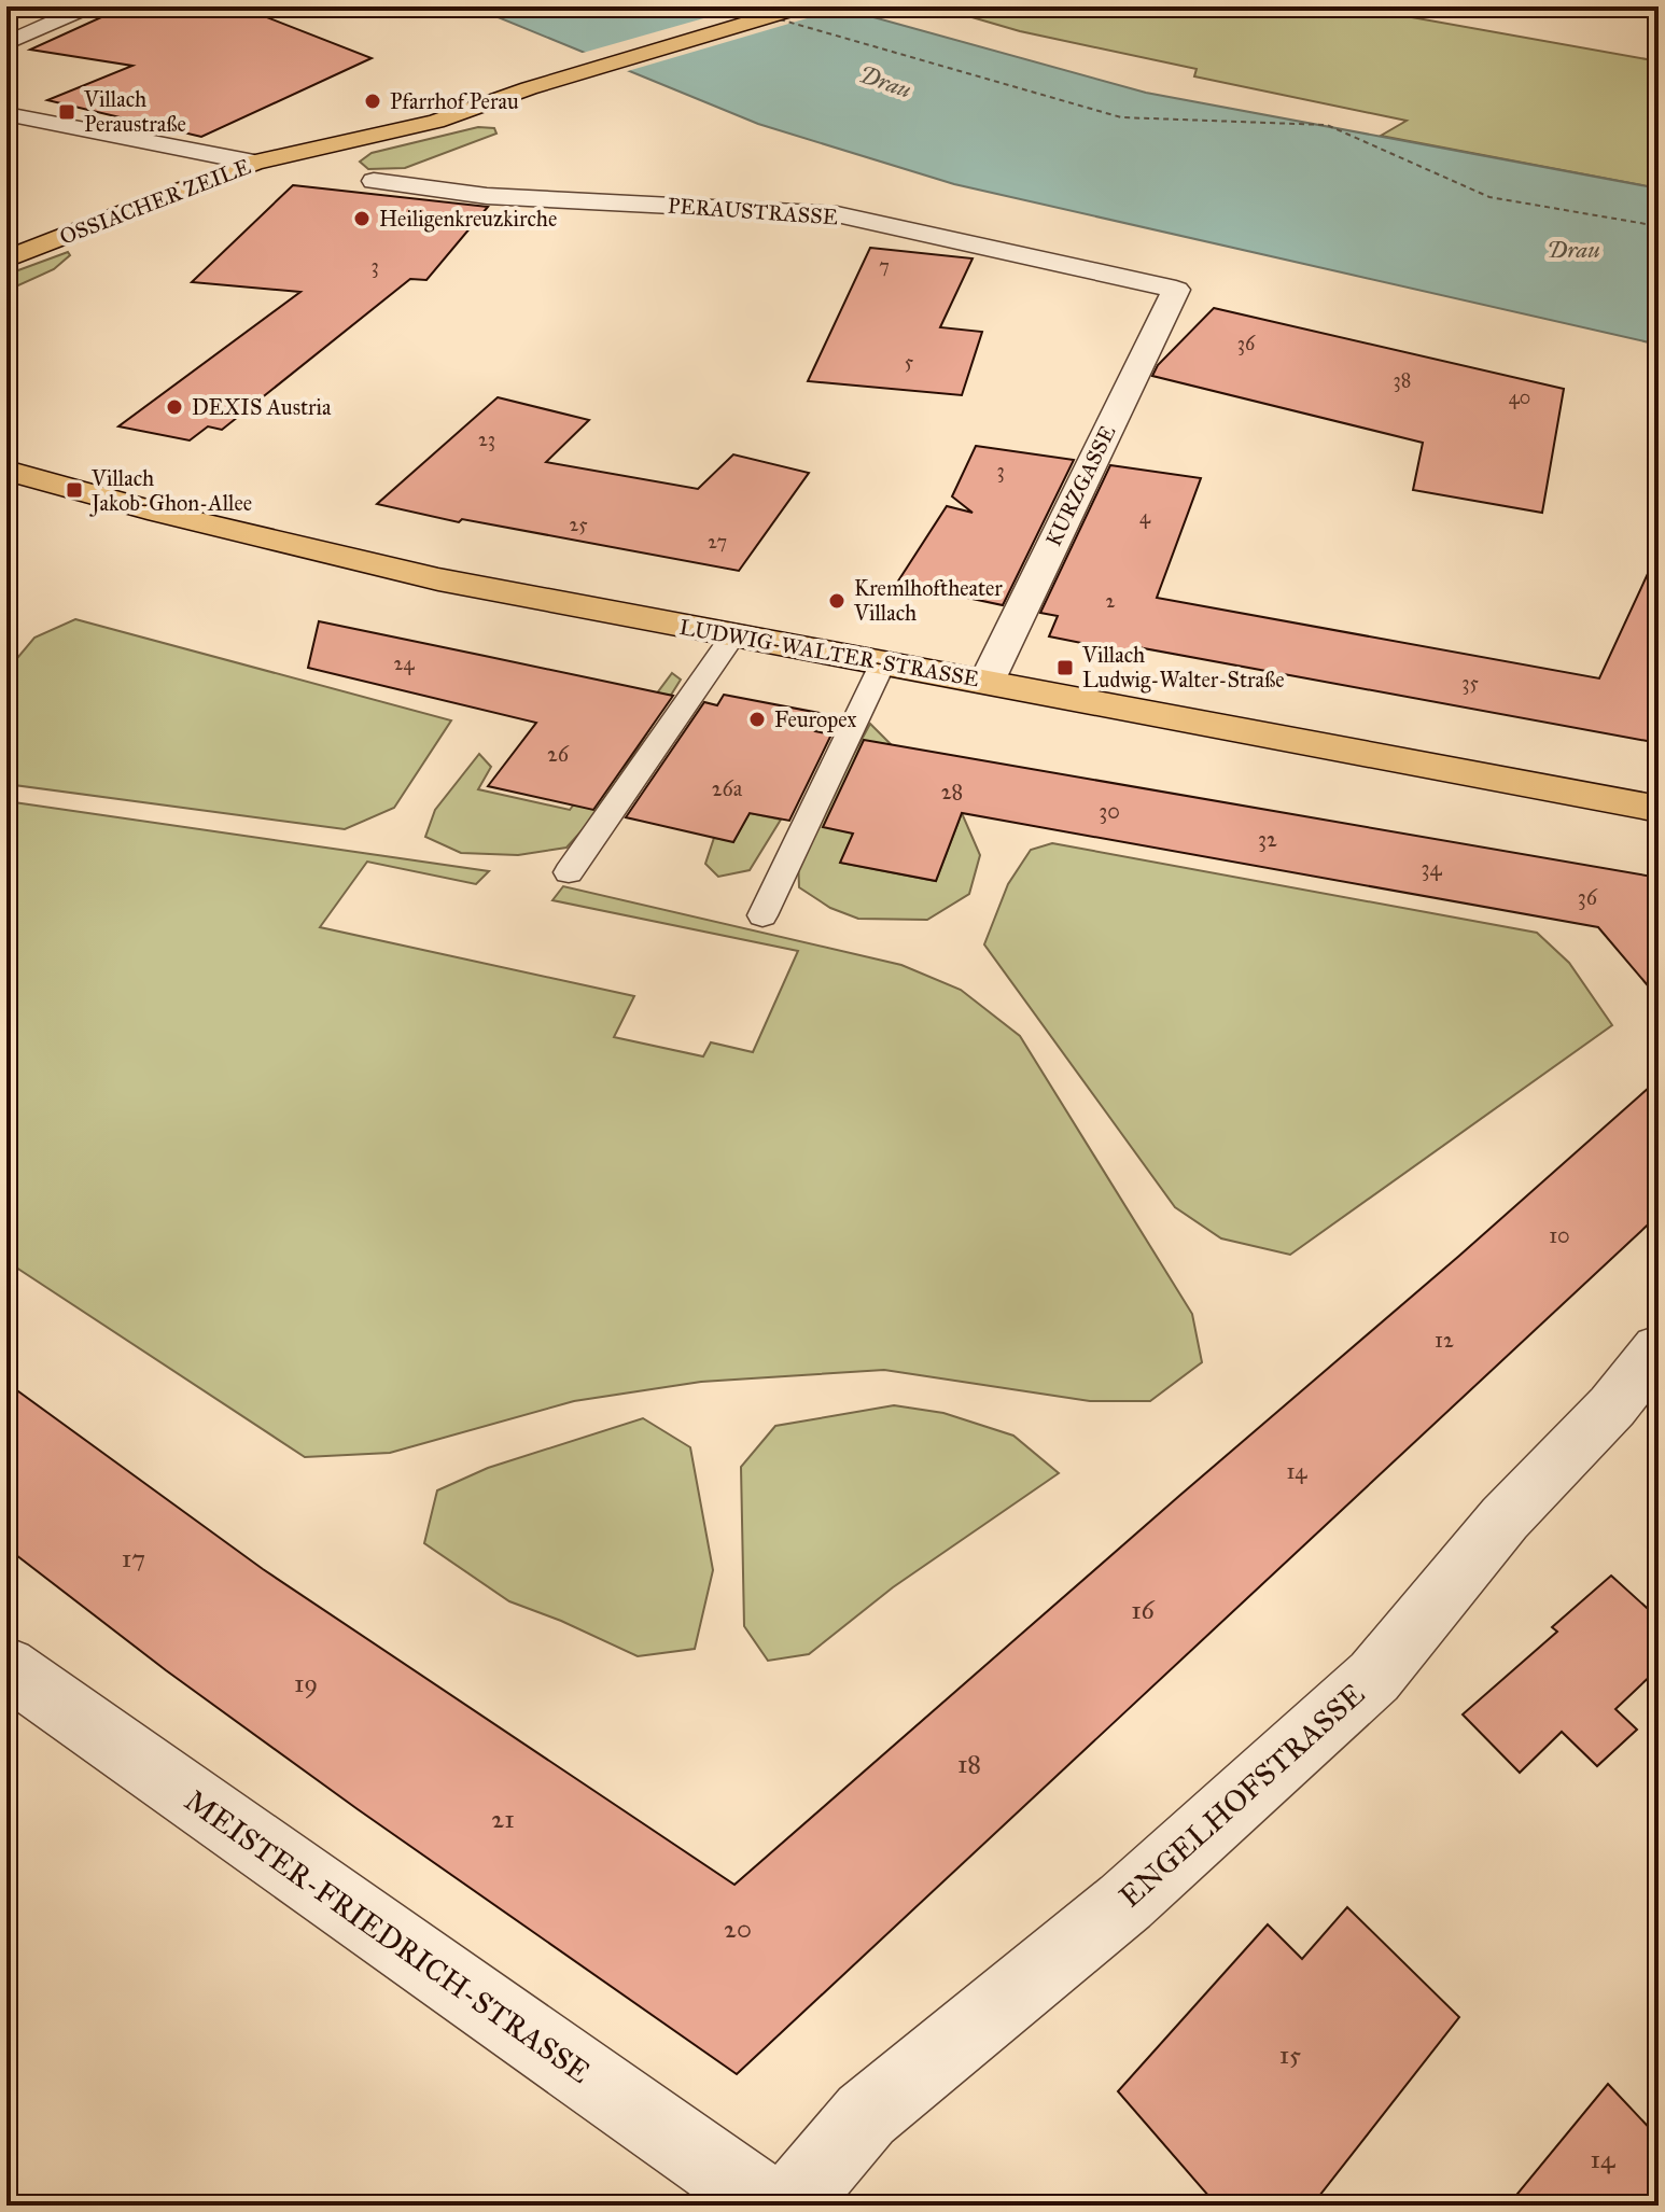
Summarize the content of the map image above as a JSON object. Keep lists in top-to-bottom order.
{
  "streets": {
    "main road": ["OSSIACHER ZEILE", "LUDWIG-WALTER-STRASSE"],
    "street": [
      "PERAUSTRASSE",
      "KURZGASSE",
      "ENGELHOFSTRASSE",
      "MEISTER-FRIEDRICH-STRASSE"
    ]
  },
  "crossings": [
    ["PERAUSTRASSE", "KURZGASSE"],
    ["KURZGASSE", "LUDWIG-WALTER-STRASSE"]
  ],
  "water": ["Drau"],
  "places": {
    "other": [
      "Pfarrhof Perau",
      "Heiligenkreuzkirche",
      "DEXIS Austria",
      "Kremlhoftheater Villach",
      "Feuropex"
    ],
    "transit": ["Villach Peraustraße", "Villach Jakob-Ghon-Allee", "Villach Ludwig-Walter-Straße"]
  },
  "house_numbers": [
    "3",
    "7",
    "36",
    "5",
    "38",
    "40",
    "23",
    "3",
    "4",
    "25",
    "27",
    "2",
    "24",
    "35",
    "26",
    "26a",
    "28",
    "30",
    "32",
    "34",
    "36",
    "10",
    "12",
    "14",
    "17",
    "16",
    "19",
    "18",
    "21",
    "20",
    "15",
    "14"
  ]
}
